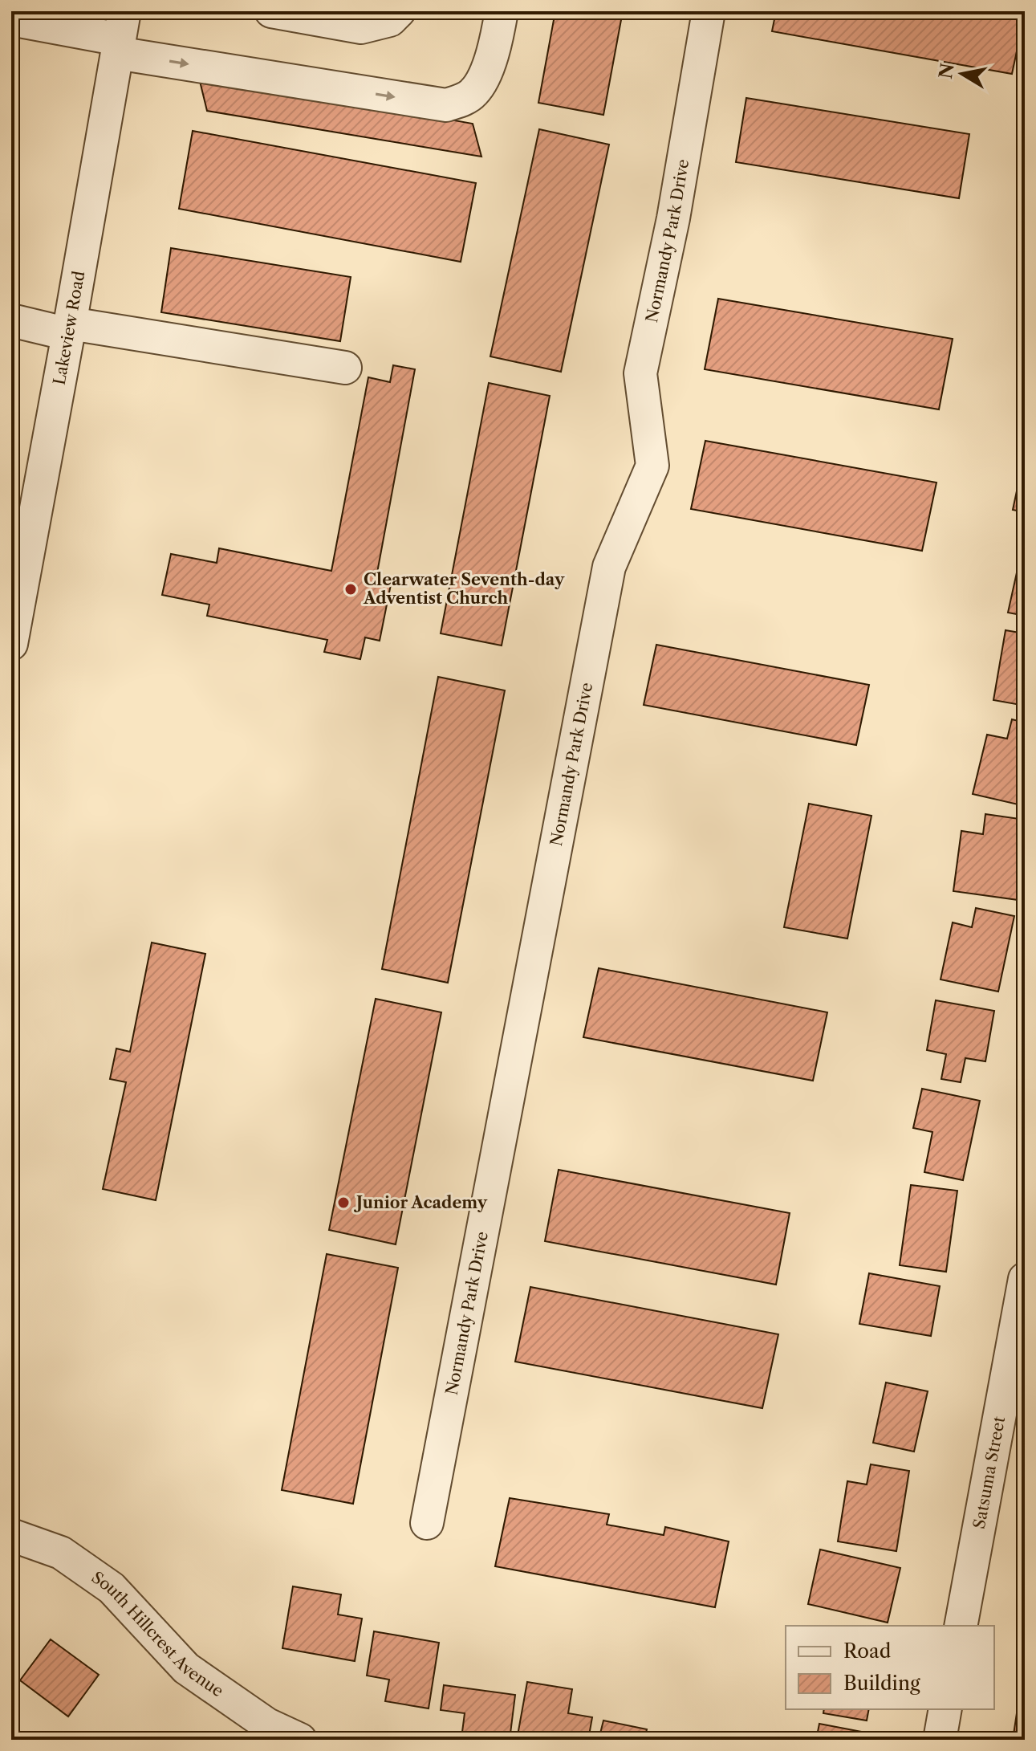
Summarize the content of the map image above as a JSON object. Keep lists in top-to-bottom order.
{
  "streets": {
    "street": [
      "Normandy Park Drive",
      "Lakeview Road",
      "Satsuma Street",
      "South Hillcrest Avenue"
    ]
  },
  "places": ["Clearwater Seventh-day Adventist Church", "Junior Academy"],
  "legend": ["Road", "Building"],
  "north": "left"
}
